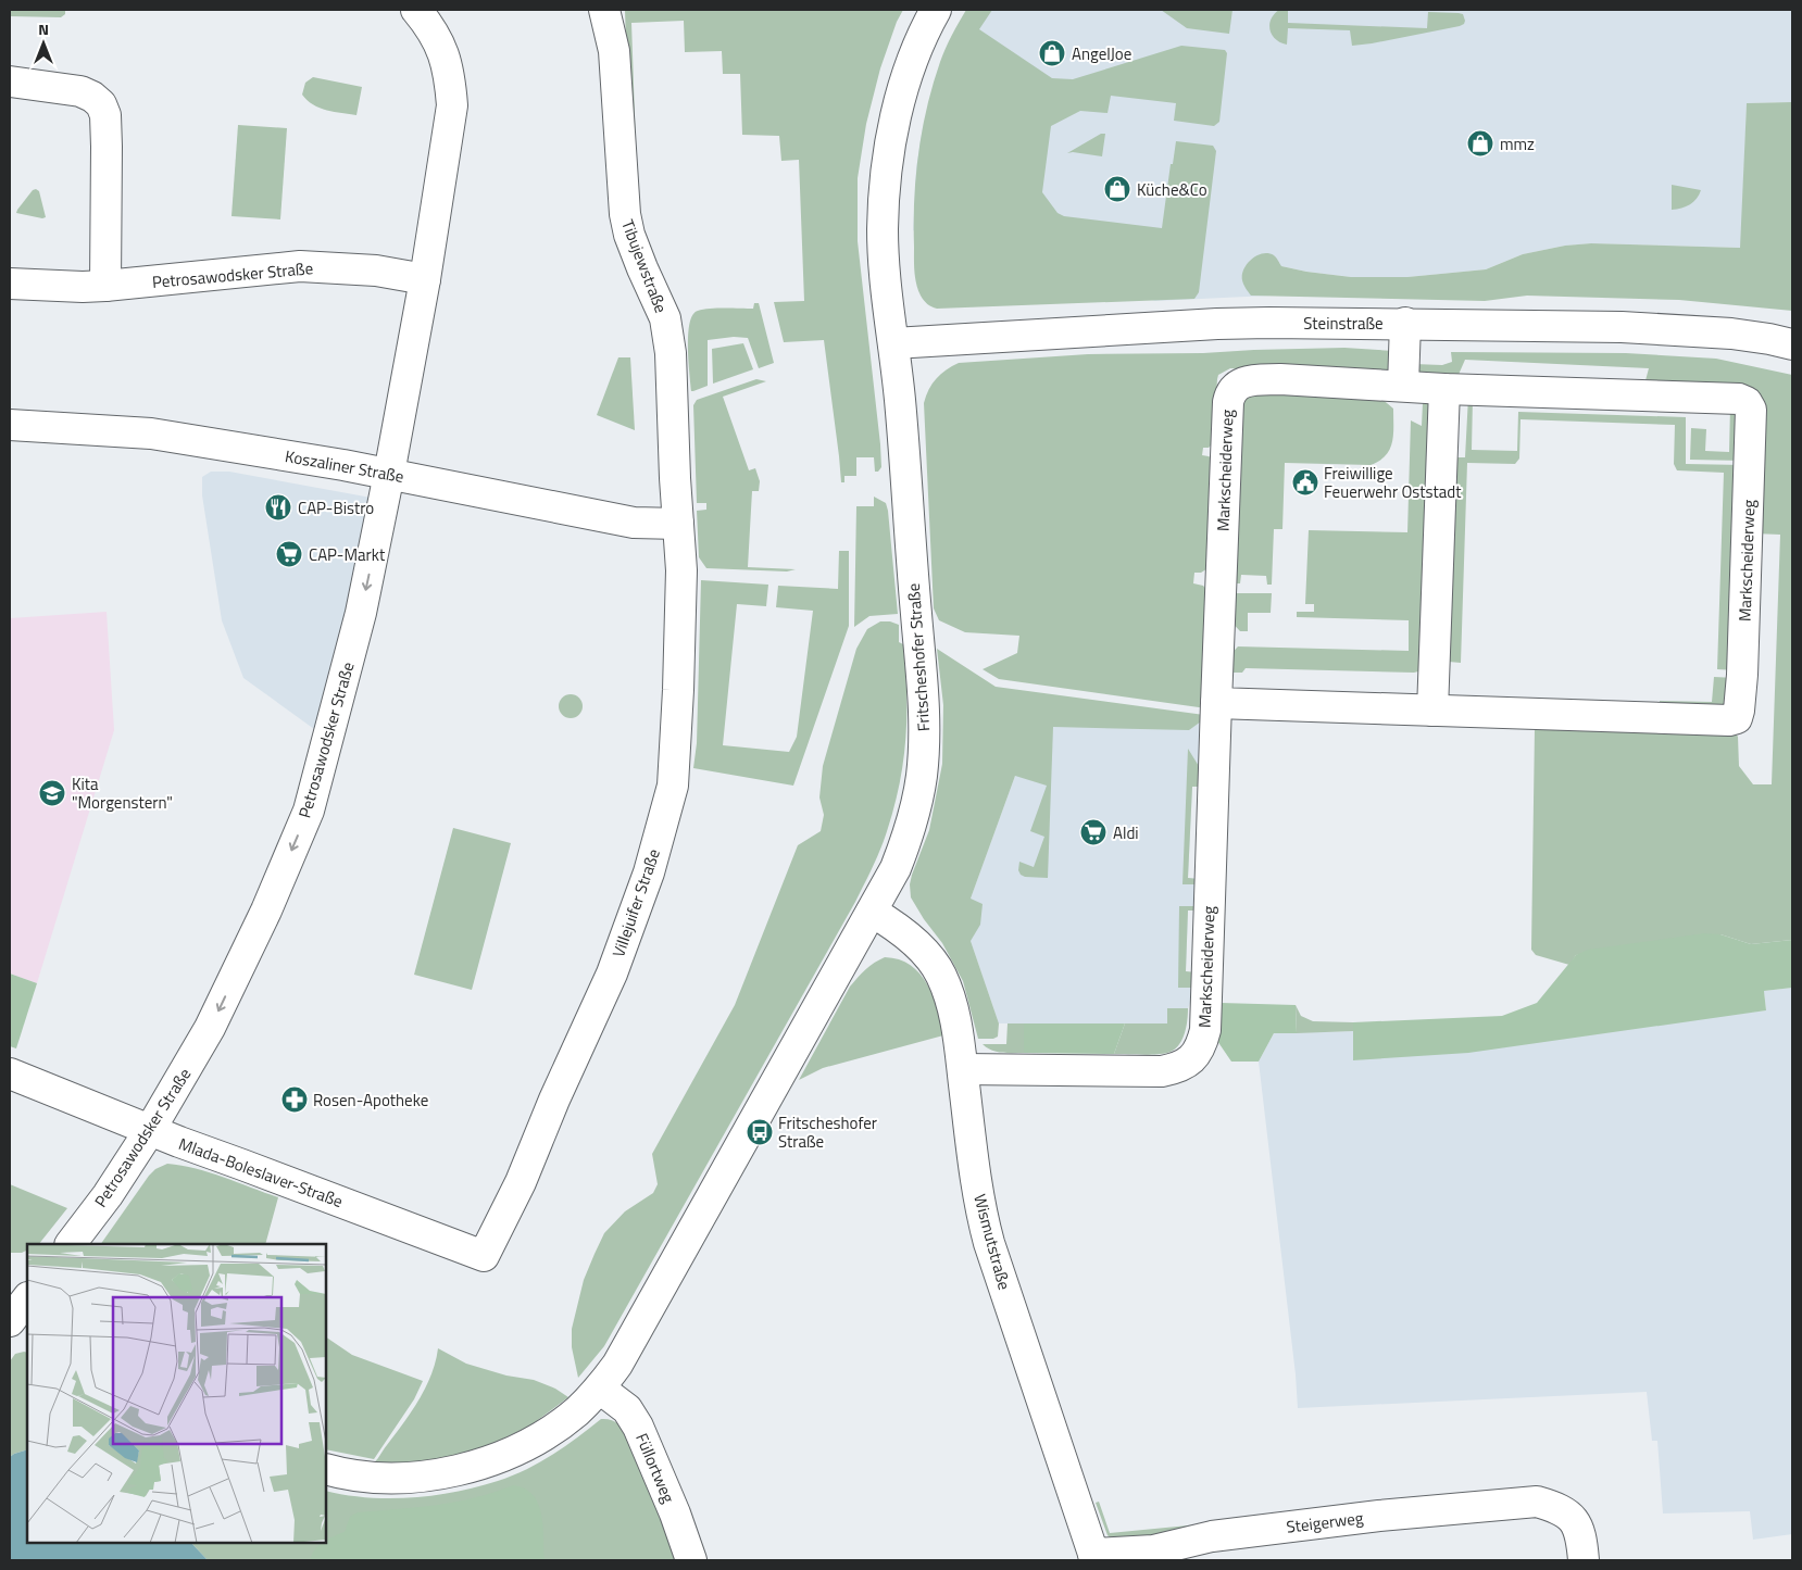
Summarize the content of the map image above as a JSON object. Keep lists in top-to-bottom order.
{
  "streets": {
    "street": [
      "Tibujewstraße",
      "Petrosawodsker Straße",
      "Steinstraße",
      "Koszaliner Straße",
      "Markscheiderweg",
      "Fritscheshofer Straße",
      "Villejuifer Straße",
      "Mlada-Boleslaver-Straße",
      "Wismutstraße",
      "Füllortweg",
      "Steigerweg"
    ]
  },
  "crossings": [
    ["Tibujewstraße", "Koszaliner Straße"],
    ["Tibujewstraße", "Villejuifer Straße"],
    ["Petrosawodsker Straße", "Koszaliner Straße"],
    ["Petrosawodsker Straße", "Mlada-Boleslaver-Straße"],
    ["Steinstraße", "Fritscheshofer Straße"],
    ["Koszaliner Straße", "Villejuifer Straße"],
    ["Markscheiderweg", "Wismutstraße"],
    ["Fritscheshofer Straße", "Wismutstraße"],
    ["Fritscheshofer Straße", "Füllortweg"],
    ["Villejuifer Straße", "Mlada-Boleslaver-Straße"],
    ["Wismutstraße", "Steigerweg"]
  ],
  "one_way": ["Petrosawodsker Straße"],
  "places": {
    "shop": ["AngelJoe", "mmz", "Küche&Co"],
    "public building": ["Freiwillige Feuerwehr Oststadt"],
    "restaurant": ["CAP-Bistro"],
    "supermarket": ["CAP-Markt", "Aldi"],
    "school or university": ["Kita \"Morgenstern\""],
    "pharmacy": ["Rosen-Apotheke"],
    "bus stop": ["Fritscheshofer Straße"]
  },
  "north": "top"
}
